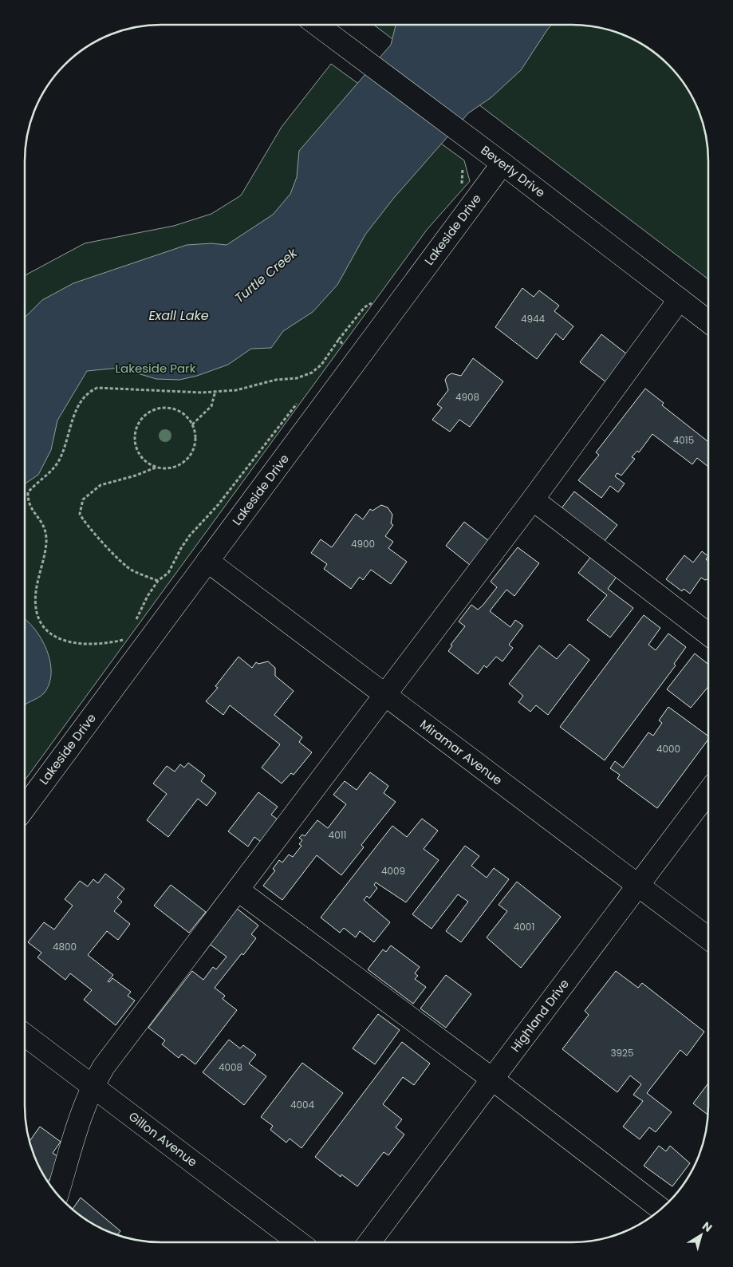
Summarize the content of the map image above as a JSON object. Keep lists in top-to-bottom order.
{
  "streets": {
    "street": [
      "Beverly Drive",
      "Lakeside Drive",
      "Miramar Avenue",
      "Highland Drive",
      "Gillon Avenue"
    ]
  },
  "crossings": [
    ["Beverly Drive", "Lakeside Drive"],
    ["Lakeside Drive", "Miramar Avenue"],
    ["Miramar Avenue", "Highland Drive"]
  ],
  "water": ["Turtle Creek", "Exall Lake"],
  "parks": ["Lakeside Park"],
  "house_numbers": [
    "4944",
    "4908",
    "4015",
    "4900",
    "4000",
    "4011",
    "4009",
    "4001",
    "4800",
    "3925",
    "4008",
    "4004"
  ],
  "north": "top right"
}
